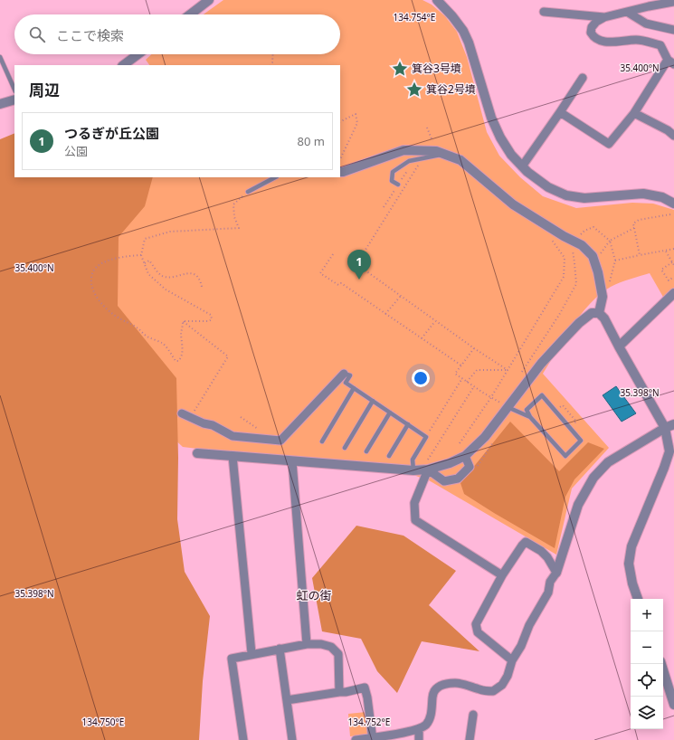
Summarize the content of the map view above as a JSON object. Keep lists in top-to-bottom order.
{
  "districts": ["虹の街"],
  "places": {
    "place": ["箕谷3号墳", "箕谷2号墳"]
  },
  "page": {
    "search": "ここで検索",
    "heading": "周辺",
    "list": [
      {
        "mark": "1",
        "name": "つるぎが丘公園",
        "note": "公園",
        "value": "80 m"
      }
    ],
    "pins": "1",
    "map_buttons": ["+", "−"]
  },
  "coordinates": [
    "134.754°E",
    "35.400°N",
    "35.398°N",
    "134.750°E",
    "134.752°E"
  ]
}
